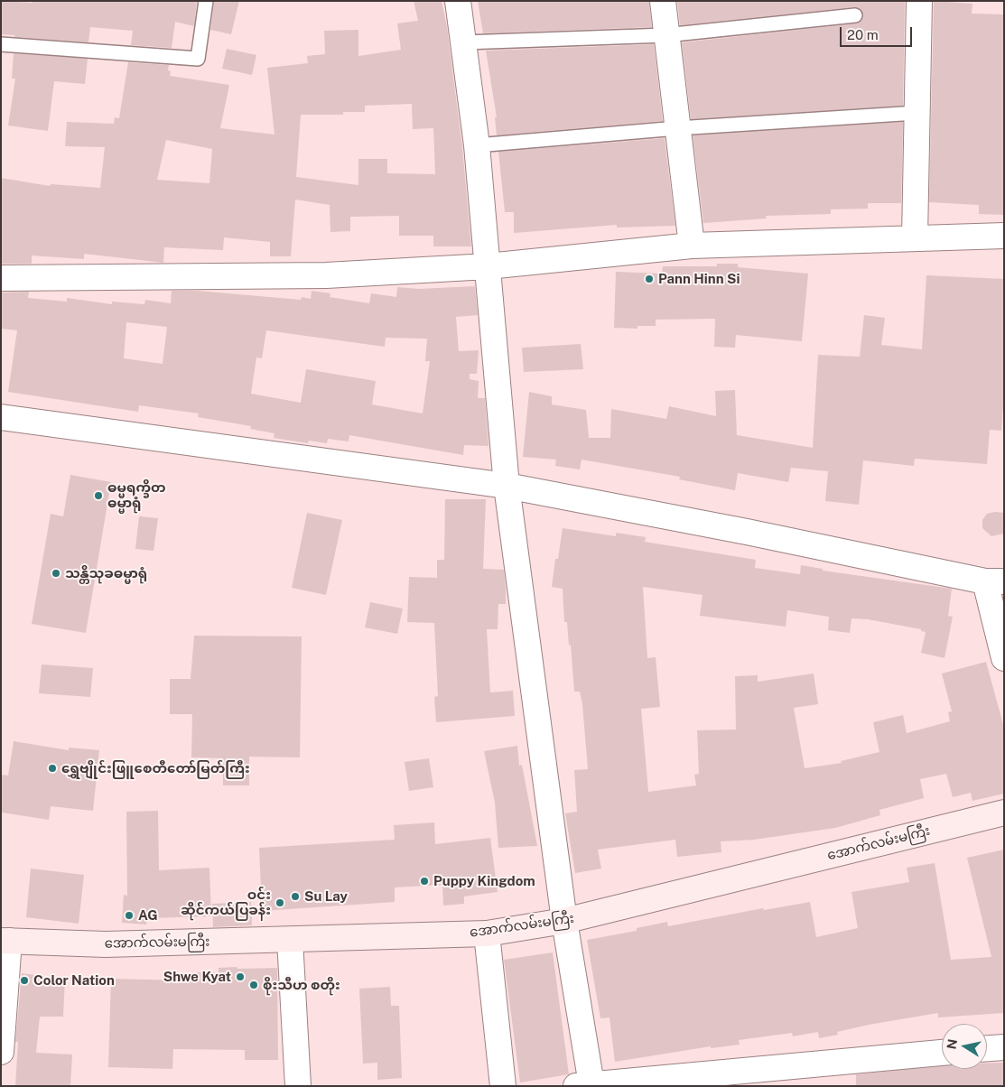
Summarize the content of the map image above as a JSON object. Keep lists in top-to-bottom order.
{
  "streets": {
    "main road": ["အောက်လမ်းမကြီး"]
  },
  "places": [
    "Pann Hinn Si",
    "ဓမ္မရက္ခိတ ဓမ္မာရုံ",
    "သန္တိသုခဓမ္မာရုံ",
    "ရွှေဗျိုင်းဖြူစေတီတော်မြတ်ကြီး",
    "Puppy Kingdom",
    "Su Lay",
    "ဝင်း ဆိုင်ကယ်ပြခန်း",
    "AG",
    "Shwe Kyat",
    "Color Nation",
    "စိုးသီဟ စတိုး"
  ],
  "scale_bar": "20 m",
  "north": "left"
}
